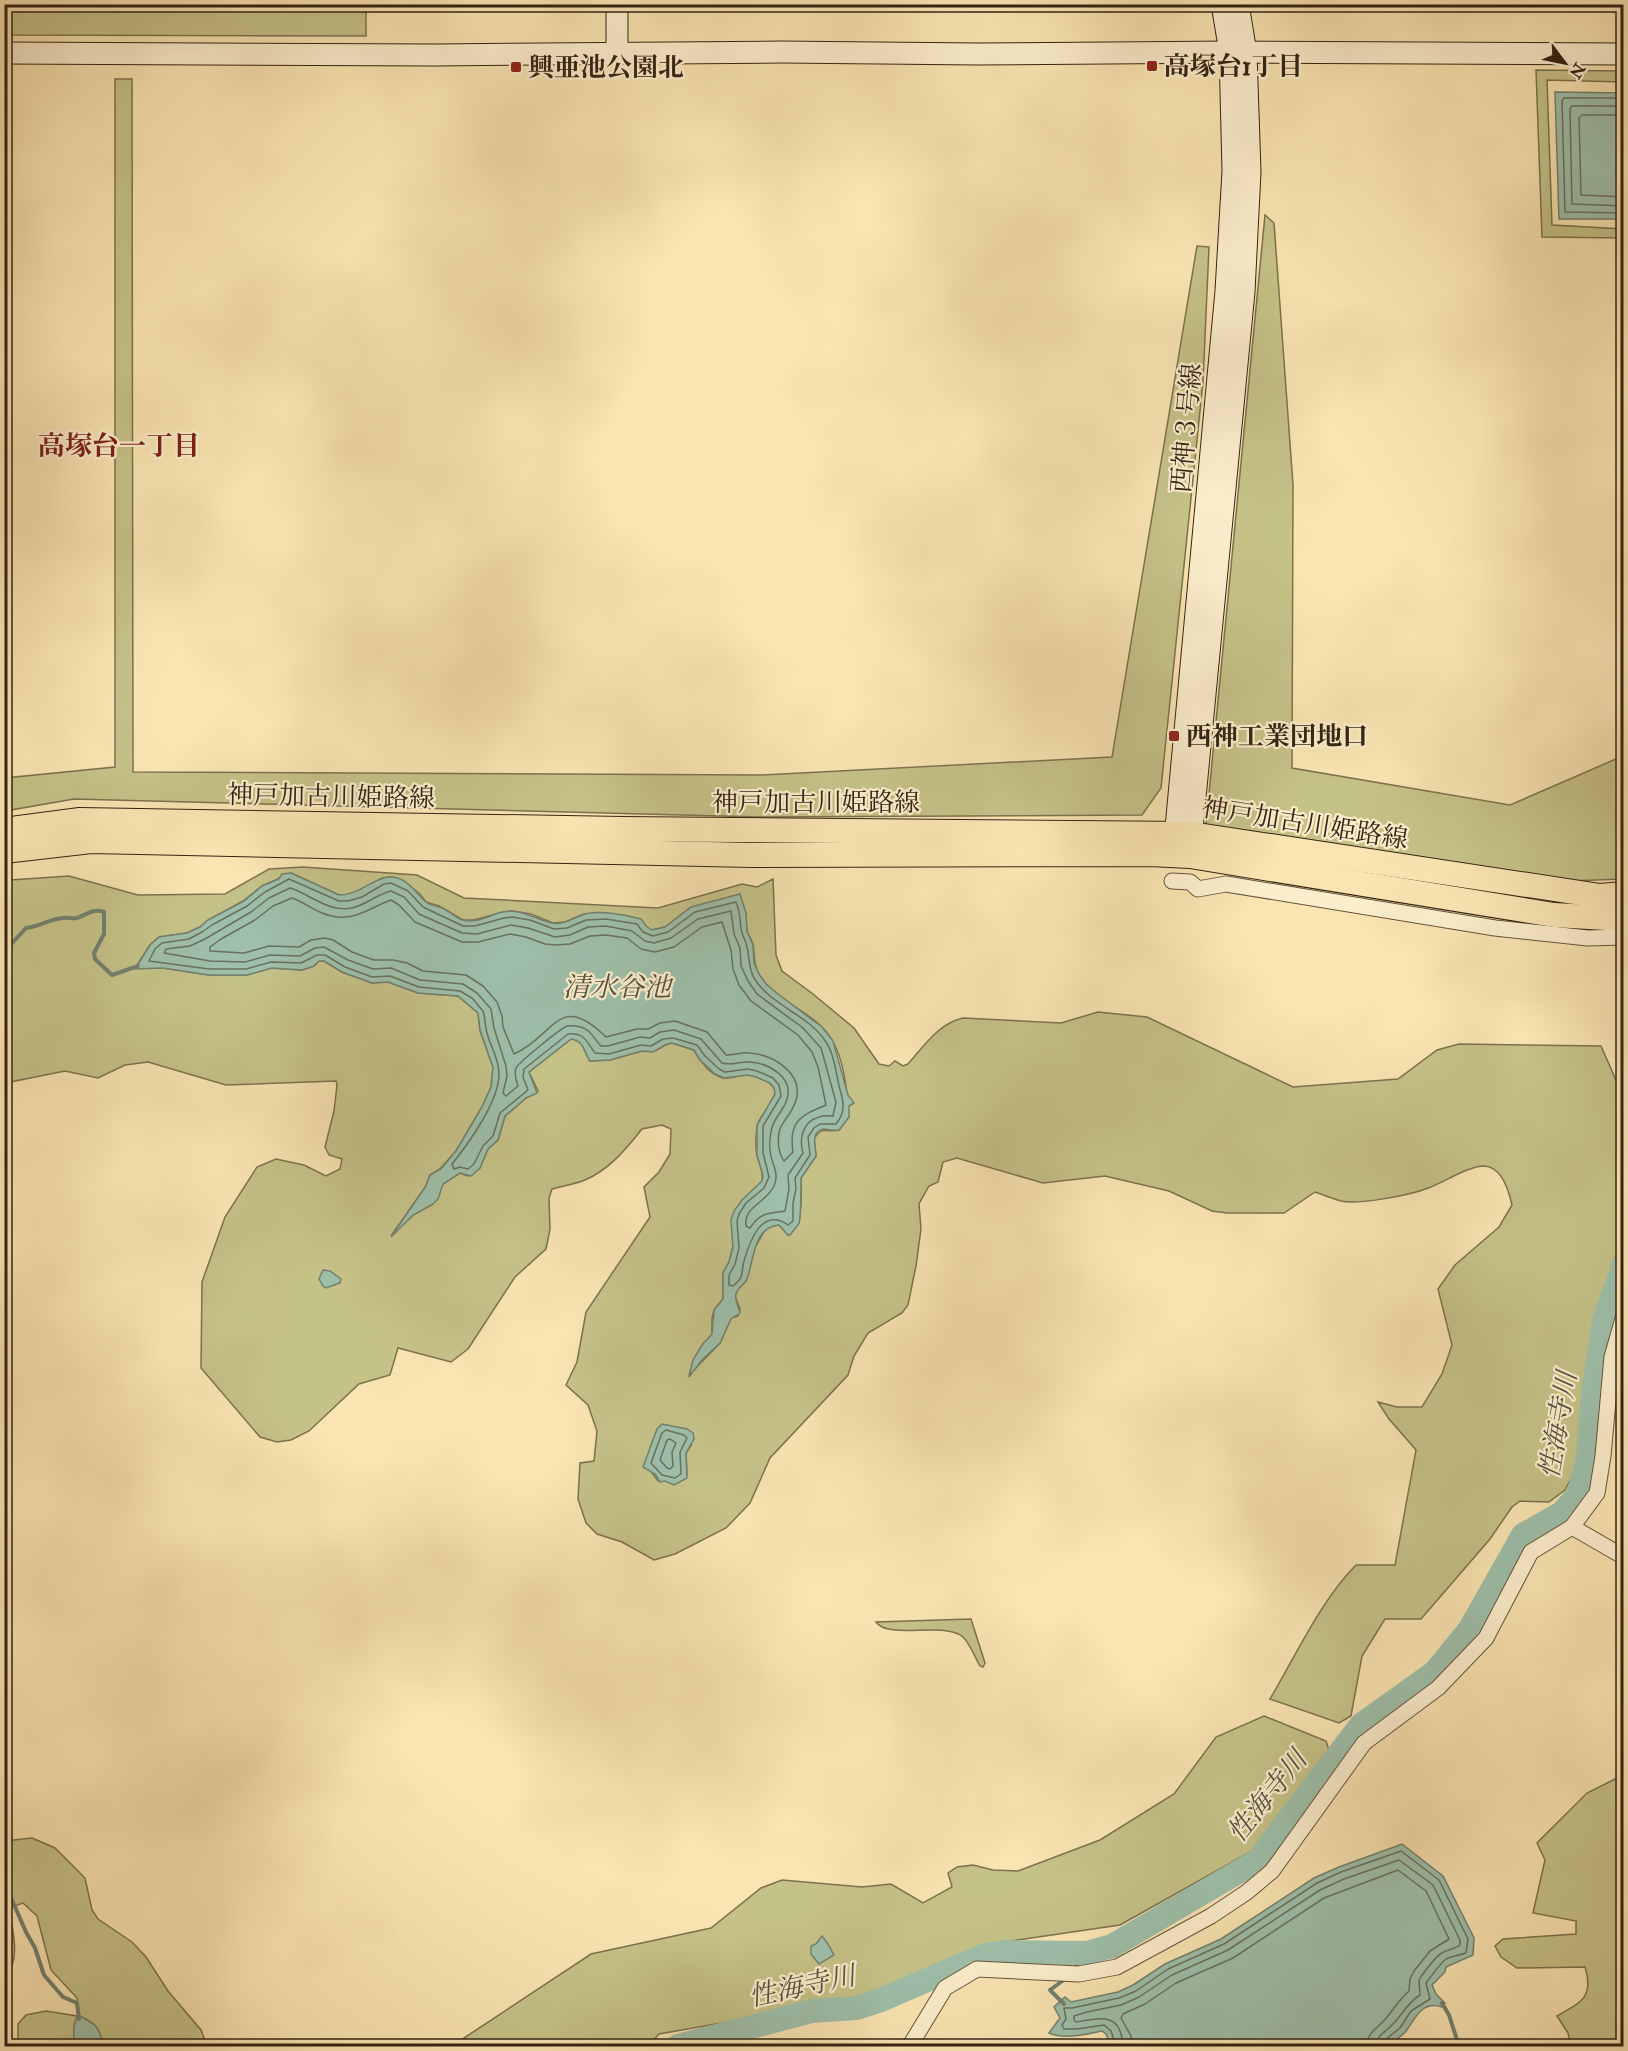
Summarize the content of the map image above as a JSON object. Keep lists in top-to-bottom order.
{
  "streets": {
    "main road": ["神戸加古川姫路線"],
    "street": ["西神３号線"]
  },
  "crossings": [
    ["西神３号線", "神戸加古川姫路線"]
  ],
  "districts": ["高塚台一丁目"],
  "water": ["清水谷池", "性海寺川"],
  "places": {
    "transit": ["高塚台1丁目", "興亜池公園北", "西神工業団地口"]
  },
  "north": "bottom right"
}
